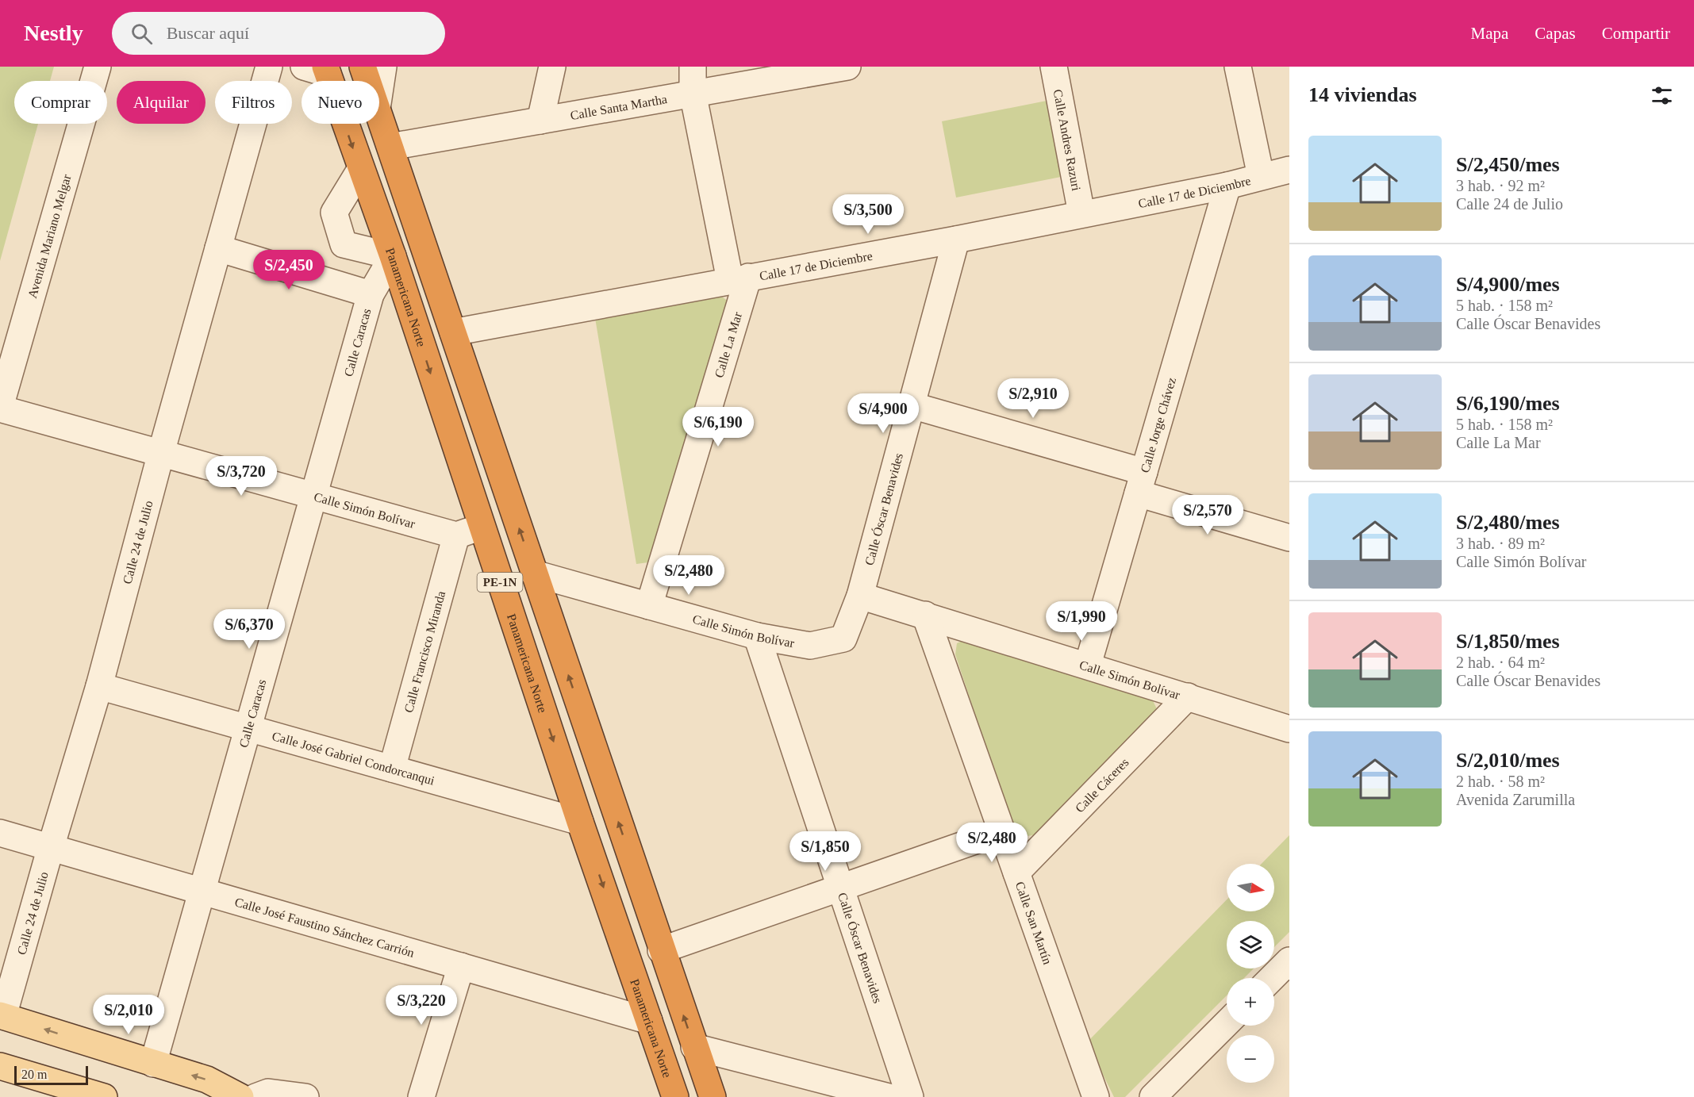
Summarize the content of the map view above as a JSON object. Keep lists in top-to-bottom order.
{
  "streets": {
    "highway": ["Panamericana Norte", "PE-1N"],
    "street": [
      "Calle Santa Martha",
      "Calle Andres Razuri",
      "Calle 17 de Diciembre",
      "Avenida Mariano Melgar",
      "Calle Caracas",
      "Calle La Mar",
      "Calle Jorge Chávez",
      "Calle Óscar Benavides",
      "Calle Simón Bolívar",
      "Calle 24 de Julio",
      "Calle Francisco Miranda",
      "Calle José Gabriel Condorcanqui",
      "Calle Cáceres",
      "Calle San Martín",
      "Calle José Faustino Sánchez Carrión"
    ]
  },
  "crossings": [
    ["Calle Santa Martha", "Calle La Mar"],
    ["Calle Santa Martha", "PE-1N"],
    ["Calle Andres Razuri", "Calle 17 de Diciembre"],
    ["Calle 17 de Diciembre", "Calle La Mar"],
    ["Calle 17 de Diciembre", "Calle Jorge Chávez"],
    ["Calle 17 de Diciembre", "Calle Óscar Benavides"],
    ["Calle 17 de Diciembre", "PE-1N"],
    ["Avenida Mariano Melgar", "Calle Simón Bolívar"],
    ["Panamericana Norte", "Calle Caracas"],
    ["Panamericana Norte", "Calle José Gabriel Condorcanqui"],
    ["Panamericana Norte", "Calle José Faustino Sánchez Carrión"],
    ["Calle Caracas", "Calle Simón Bolívar"],
    ["Calle Caracas", "Calle José Gabriel Condorcanqui"],
    ["Calle Caracas", "Calle José Faustino Sánchez Carrión"],
    ["Calle La Mar", "Calle Simón Bolívar"],
    ["Calle Jorge Chávez", "Calle Simón Bolívar"],
    ["Calle Óscar Benavides", "Calle Simón Bolívar"],
    ["Calle Simón Bolívar", "Calle 24 de Julio"],
    ["Calle Simón Bolívar", "PE-1N"],
    ["Calle Simón Bolívar", "Calle Francisco Miranda"],
    ["Calle Simón Bolívar", "Calle Cáceres"],
    ["Calle Simón Bolívar", "Calle San Martín"],
    ["Calle 24 de Julio", "Calle José Gabriel Condorcanqui"],
    ["Calle 24 de Julio", "Calle José Faustino Sánchez Carrión"],
    ["Calle Francisco Miranda", "Calle José Gabriel Condorcanqui"],
    ["Calle Cáceres", "Calle San Martín"]
  ],
  "scale_bar": "20 m",
  "north": "right",
  "page": {
    "header": "Nestly",
    "search": "Buscar aquí",
    "nav": ["Mapa", "Capas", "Compartir"],
    "heading": "14 viviendas",
    "chip": [
      "Comprar",
      "Alquilar",
      "Filtros",
      "Nuevo"
    ],
    "list": [
      {
        "name": "S/2,450/mes",
        "note": "3 hab. · 92 m² · Calle 24 de Julio"
      },
      {
        "name": "S/4,900/mes",
        "note": "5 hab. · 158 m² · Calle Óscar Benavides"
      },
      {
        "name": "S/6,190/mes",
        "note": "5 hab. · 158 m² · Calle La Mar"
      },
      {
        "name": "S/2,480/mes",
        "note": "3 hab. · 89 m² · Calle Simón Bolívar"
      },
      {
        "name": "S/1,850/mes",
        "note": "2 hab. · 64 m² · Calle Óscar Benavides"
      },
      {
        "name": "S/2,010/mes",
        "note": "2 hab. · 58 m² · Avenida Zarumilla"
      }
    ],
    "price": [
      "S/3,500",
      "S/2,450",
      "S/2,910",
      "S/4,900",
      "S/6,190",
      "S/3,720",
      "S/2,570",
      "S/2,480",
      "S/1,990",
      "S/6,370",
      "S/2,480",
      "S/1,850",
      "S/3,220",
      "S/2,010"
    ],
    "map_buttons": ["+", "−"],
    "scale": "20 m"
  }
}
